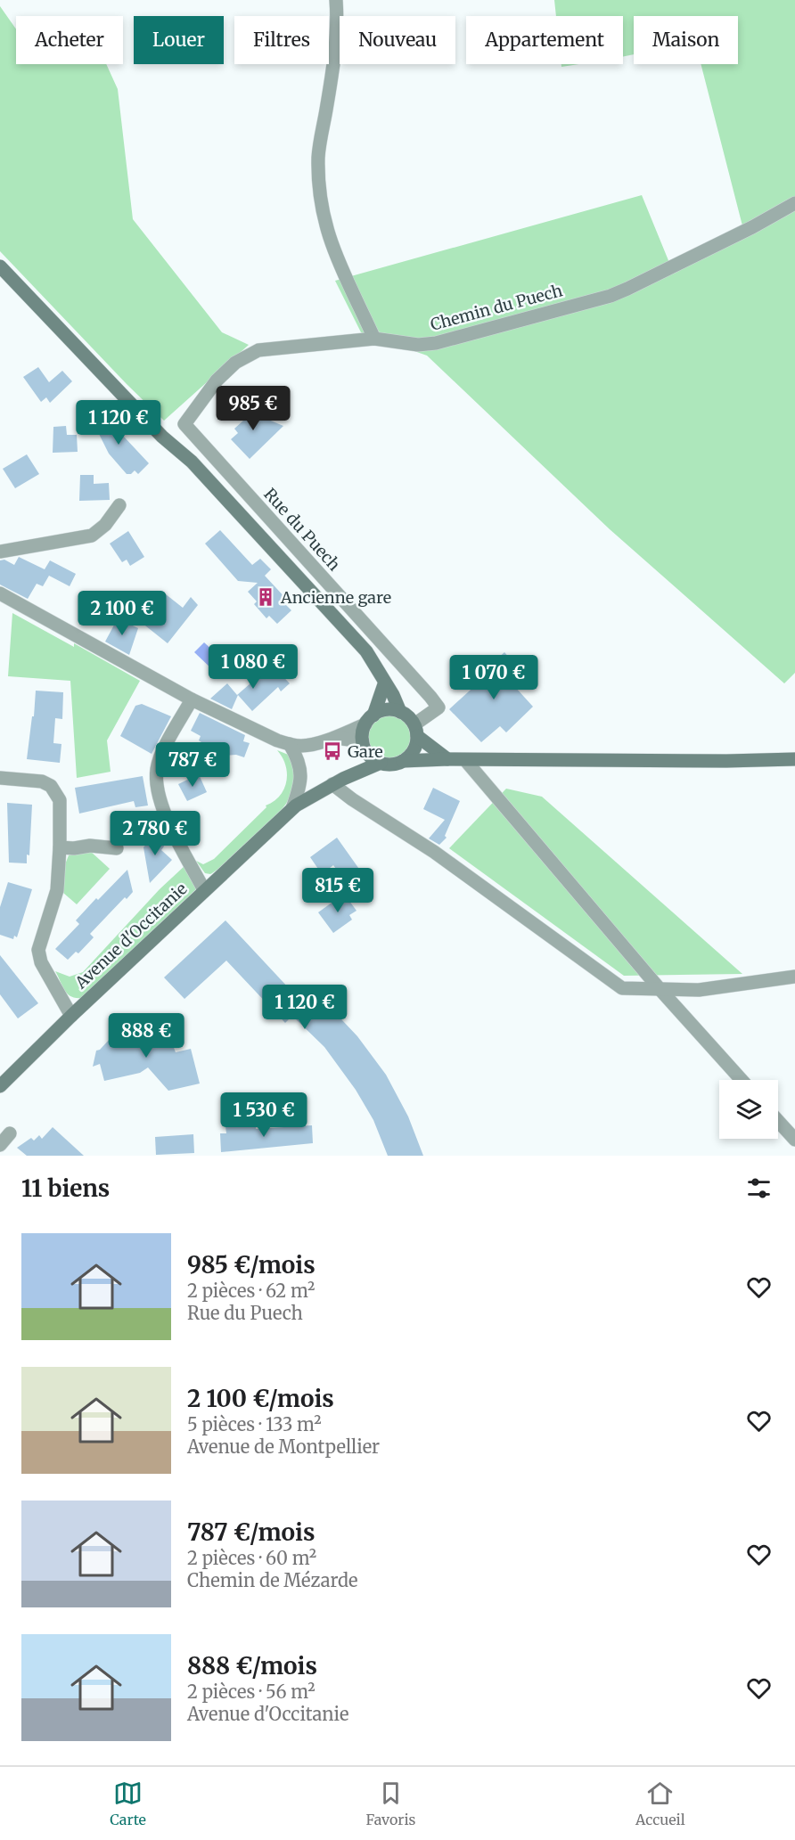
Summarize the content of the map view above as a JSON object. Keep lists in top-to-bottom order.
{
  "streets": {
    "street": ["Chemin du Puech", "Rue du Puech", "Avenue d'Occitanie"]
  },
  "crossings": [
    ["Chemin du Puech", "Rue du Puech"],
    ["Rue du Puech", "Avenue d'Occitanie"]
  ],
  "places": {
    "building": ["Ancienne gare"],
    "bus stop": ["Gare"]
  },
  "page": {
    "chip": [
      "Acheter",
      "Louer",
      "Filtres",
      "Nouveau",
      "Appartement",
      "Maison"
    ],
    "price": [
      "985 €",
      "1 120 €",
      "2 100 €",
      "1 080 €",
      "1 070 €",
      "787 €",
      "2 780 €",
      "815 €",
      "1 120 €",
      "888 €",
      "1 530 €"
    ],
    "heading": "11 biens",
    "list": [
      {
        "name": "985 €/mois",
        "note": "2 pièces · 62 m² · Rue du Puech"
      },
      {
        "name": "2 100 €/mois",
        "note": "5 pièces · 133 m² · Avenue de Montpellier"
      },
      {
        "name": "787 €/mois",
        "note": "2 pièces · 60 m² · Chemin de Mézarde"
      },
      {
        "name": "888 €/mois",
        "note": "2 pièces · 56 m² · Avenue d'Occitanie"
      }
    ],
    "tabs": ["Carte", "Favoris", "Accueil"]
  }
}
